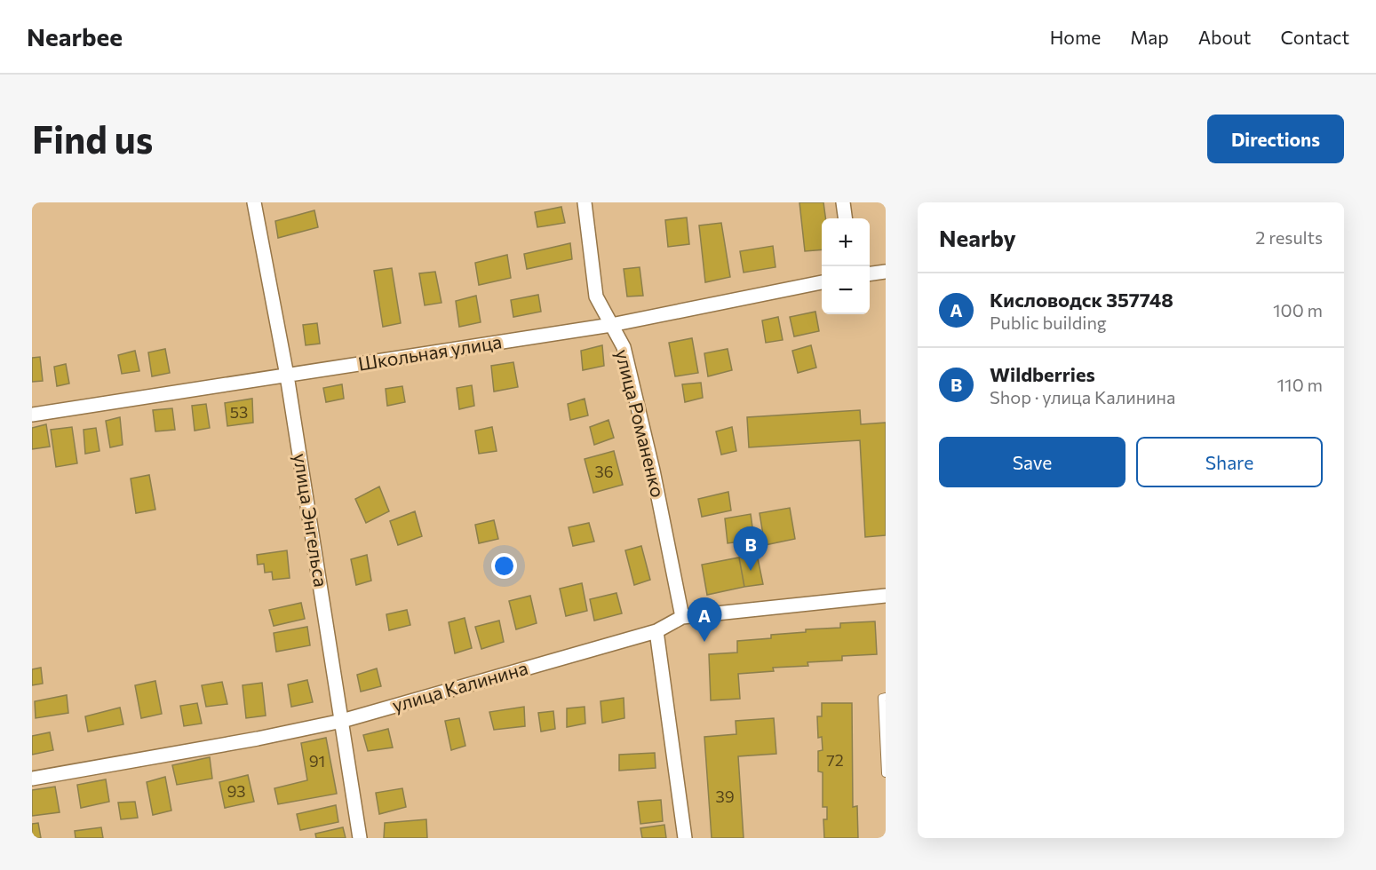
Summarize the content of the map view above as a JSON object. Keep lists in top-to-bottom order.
{
  "streets": {
    "street": [
      "Школьная улица",
      "улица Романенко",
      "улица Энгельса",
      "улица Калинина"
    ]
  },
  "crossings": [
    ["Школьная улица", "улица Романенко"],
    ["Школьная улица", "улица Энгельса"],
    ["улица Романенко", "улица Калинина"],
    ["улица Энгельса", "улица Калинина"]
  ],
  "house_numbers": [
    "53",
    "36",
    "72",
    "91",
    "93",
    "39"
  ],
  "page": {
    "header": "Nearbee",
    "nav": [
      "Home",
      "Map",
      "About",
      "Contact"
    ],
    "buttons": [
      "Directions",
      ["Save", "Share"]
    ],
    "title": "Find us",
    "heading": ["Nearby", "2 results"],
    "map_buttons": ["+", "−"],
    "list": [
      {
        "mark": "A",
        "name": "Кисловодск 357748",
        "note": "Public building",
        "value": "100 m"
      },
      {
        "mark": "B",
        "name": "Wildberries",
        "note": "Shop · улица Калинина",
        "value": "110 m"
      }
    ],
    "pins": ["B", "A"]
  }
}
